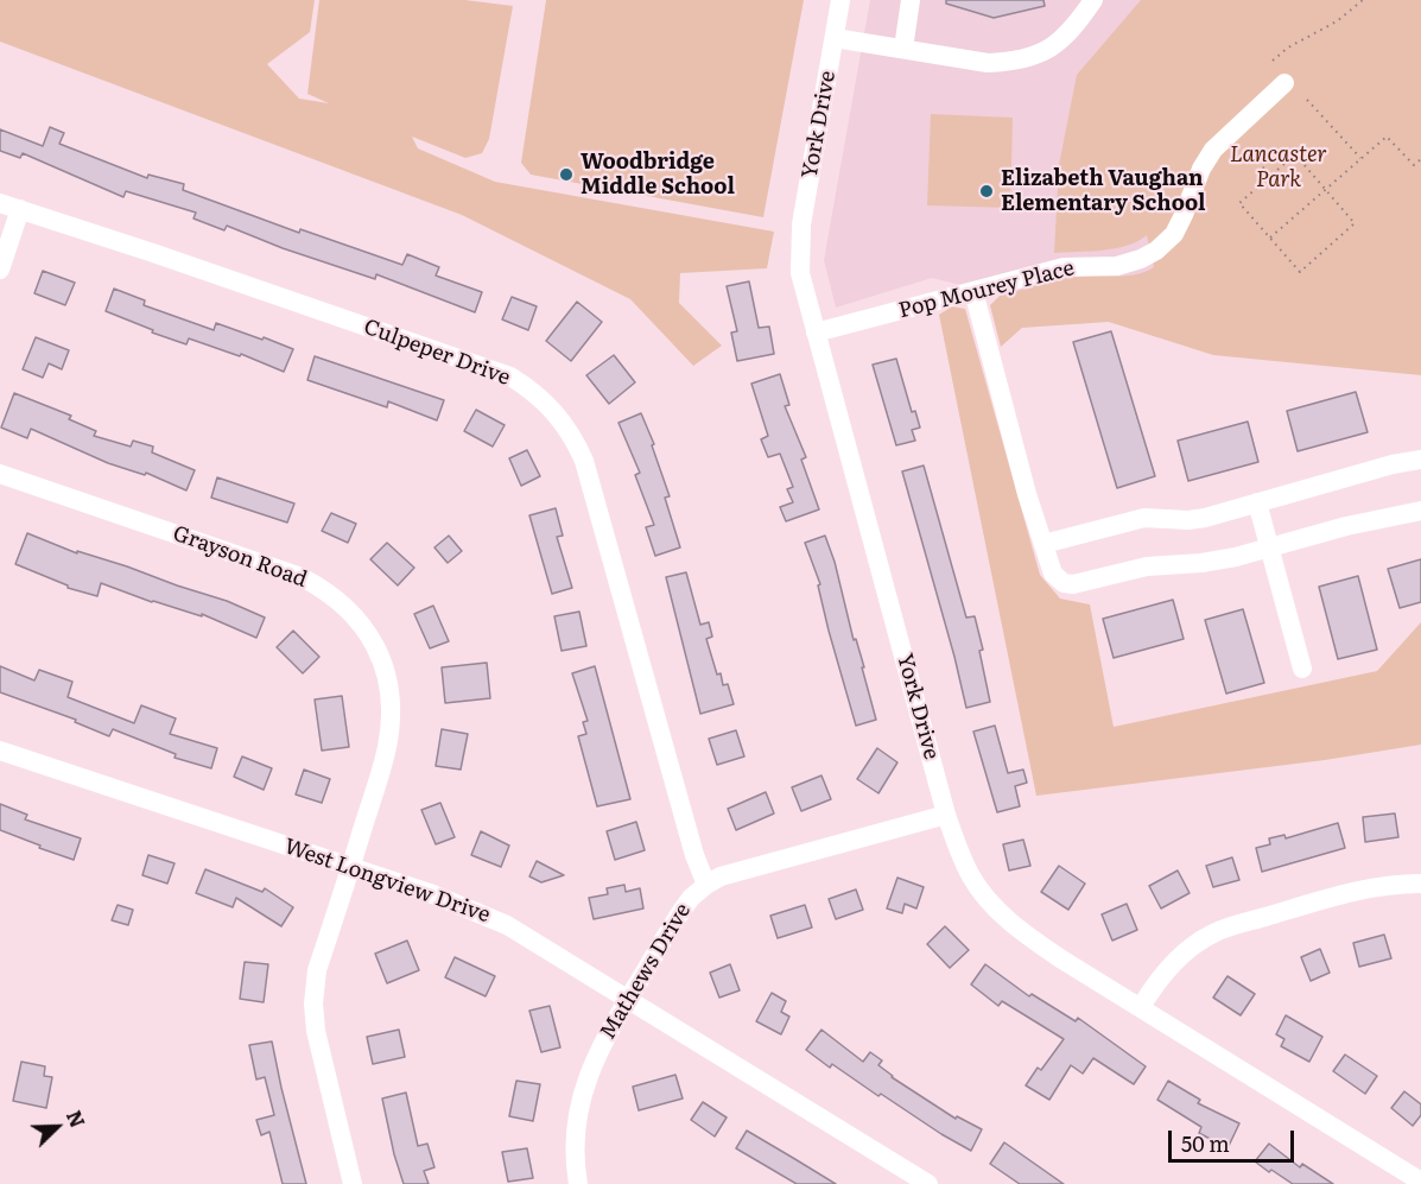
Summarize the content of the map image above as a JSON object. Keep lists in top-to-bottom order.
{
  "streets": {
    "street": [
      "York Drive",
      "Pop Mourey Place",
      "Culpeper Drive",
      "Grayson Road",
      "West Longview Drive",
      "Mathews Drive"
    ]
  },
  "crossings": [
    ["York Drive", "Pop Mourey Place"],
    ["York Drive", "Mathews Drive"],
    ["Culpeper Drive", "Mathews Drive"],
    ["Grayson Road", "West Longview Drive"],
    ["West Longview Drive", "Mathews Drive"]
  ],
  "parks": ["Lancaster Park"],
  "places": ["Woodbridge Middle School", "Elizabeth Vaughan Elementary School"],
  "scale_bar": "50 m",
  "north": "top right"
}
